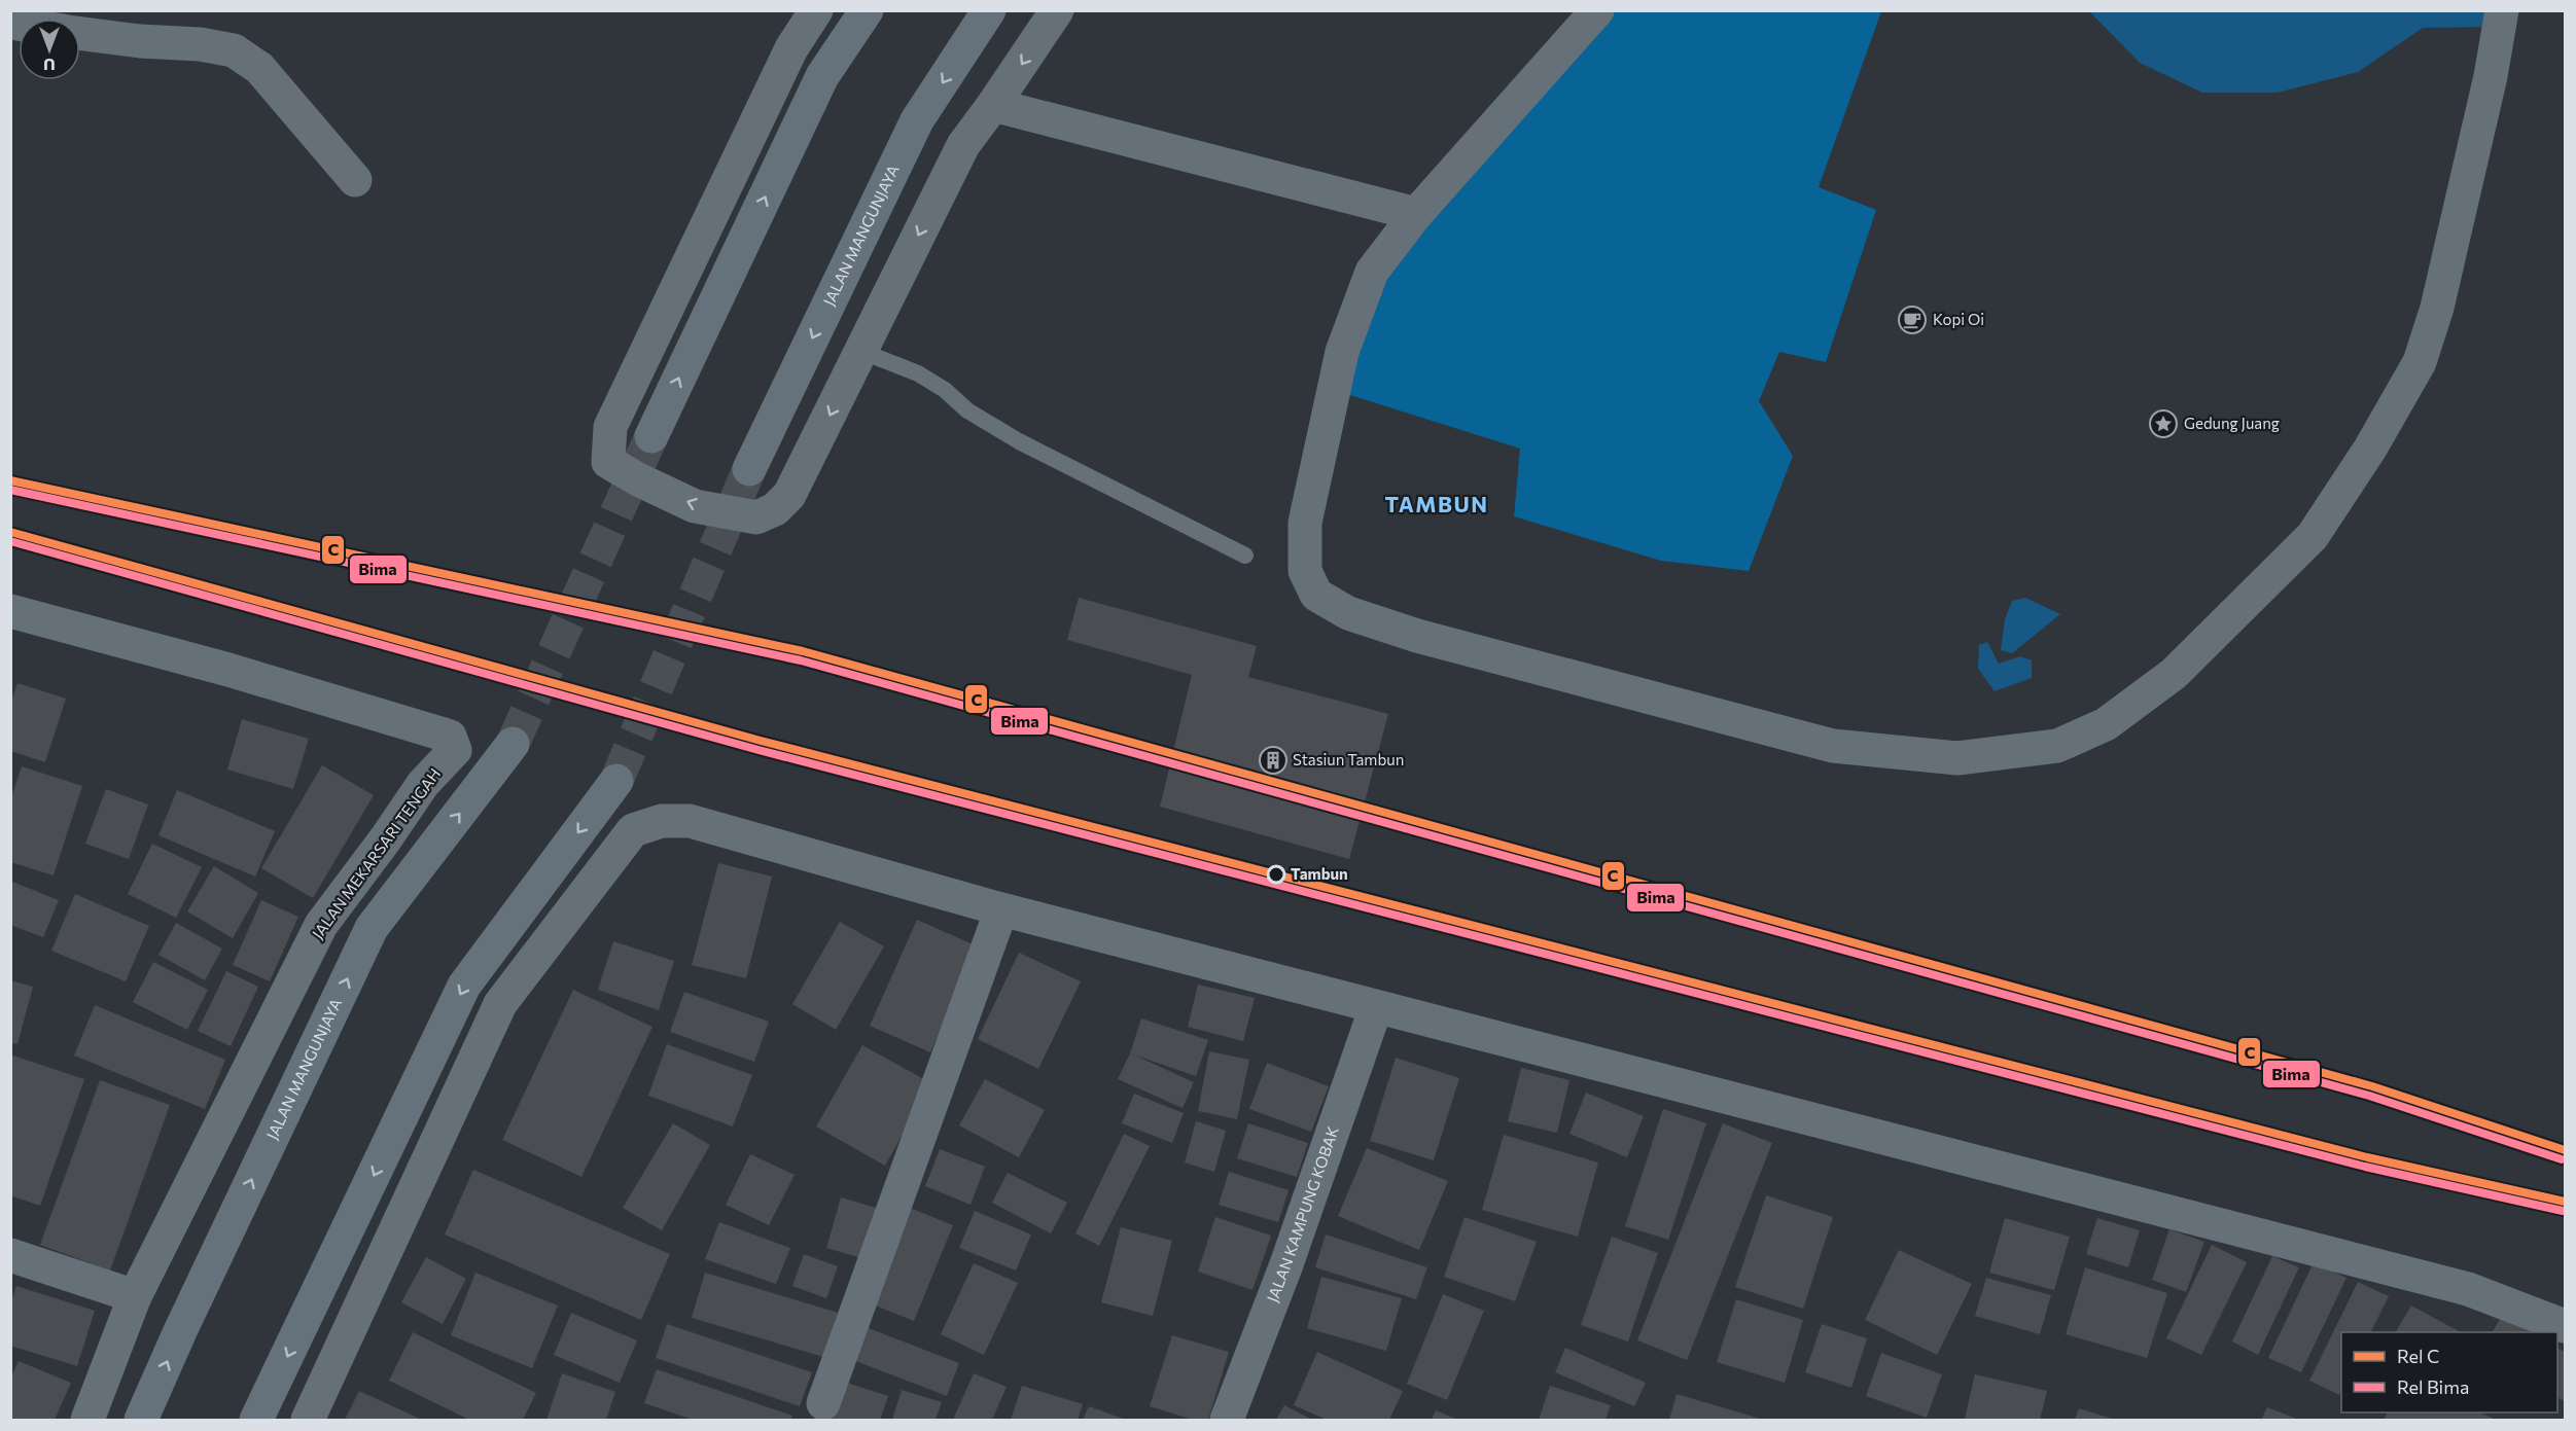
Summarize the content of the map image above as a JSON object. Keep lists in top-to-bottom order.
{
  "streets": {
    "main road": ["JALAN MANGUNJAYA"],
    "street": ["JALAN MEKARSARI TENGAH", "JALAN KAMPUNG KOBAK"]
  },
  "districts": ["TAMBUN"],
  "places": {
    "cafe": ["Kopi Oi"],
    "place": ["Gedung Juang"],
    "building": ["Stasiun Tambun"],
    "other": ["Tambun"]
  },
  "lines": ["rail line C", "rail line Bima"],
  "legend": ["Rel C", "Rel Bima"],
  "north": "bottom"
}
